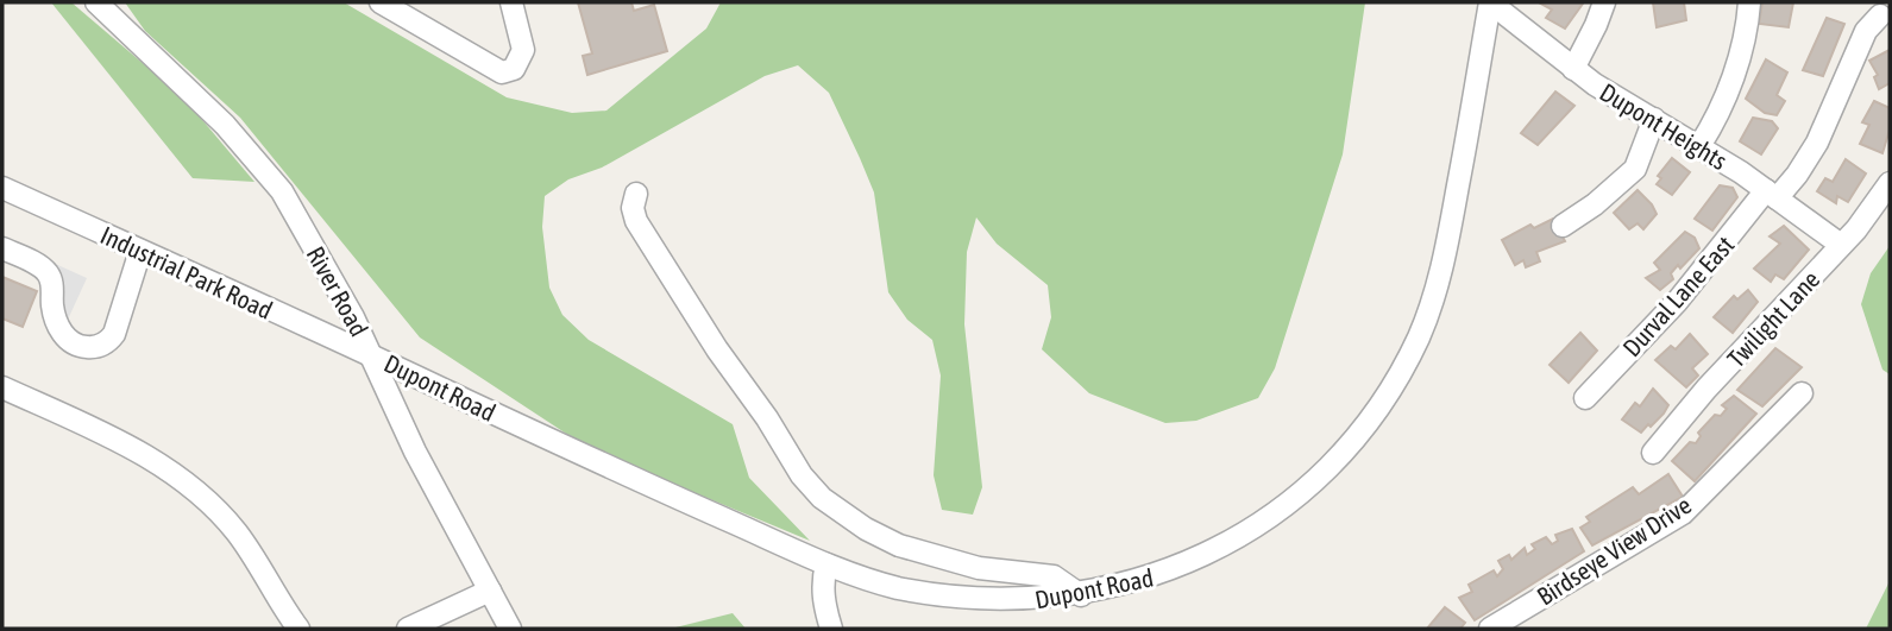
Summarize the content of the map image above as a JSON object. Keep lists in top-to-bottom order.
{
  "streets": {
    "street": [
      "Dupont Heights",
      "Industrial Park Road",
      "River Road",
      "Durval Lane East",
      "Twilight Lane",
      "Dupont Road",
      "Birdseye View Drive"
    ]
  },
  "crossings": [
    ["Dupont Heights", "Durval Lane East"],
    ["Dupont Heights", "Twilight Lane"],
    ["Dupont Heights", "Dupont Road"],
    ["Industrial Park Road", "River Road"],
    ["Industrial Park Road", "Dupont Road"],
    ["River Road", "Dupont Road"]
  ]
}
